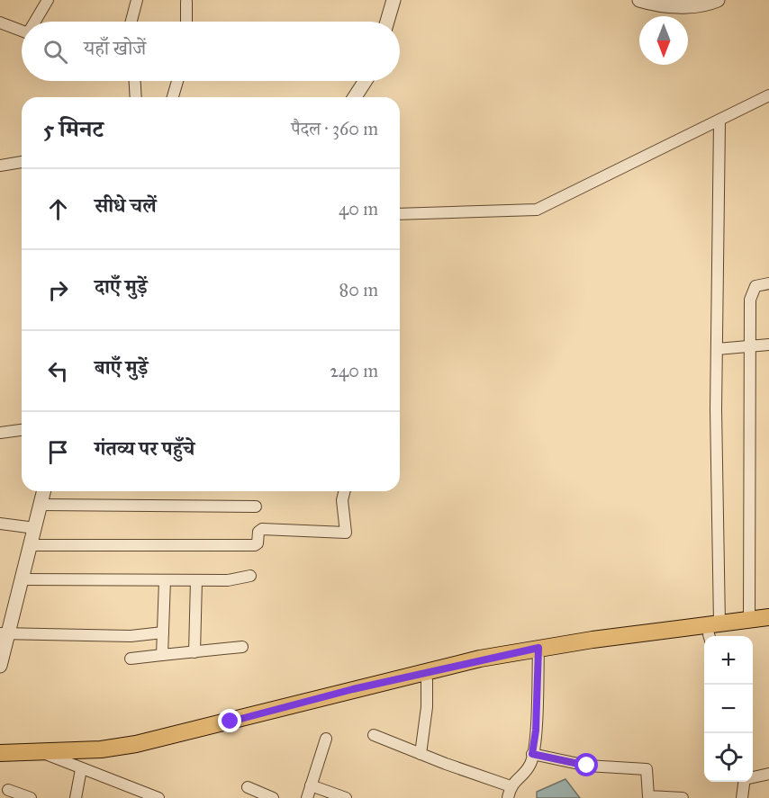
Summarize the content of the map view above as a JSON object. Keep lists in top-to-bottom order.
{
  "north": "bottom",
  "page": {
    "search": "यहाँ खोजें",
    "heading": ["5 मिनट", "पैदल · 360 m"],
    "list": [
      ["सीधे चलें", "40 m"],
      ["दाएँ मुड़ें", "80 m"],
      ["बाएँ मुड़ें", "240 m"],
      "गंतव्य पर पहुँचे"
    ],
    "map_buttons": ["+", "−"]
  }
}
